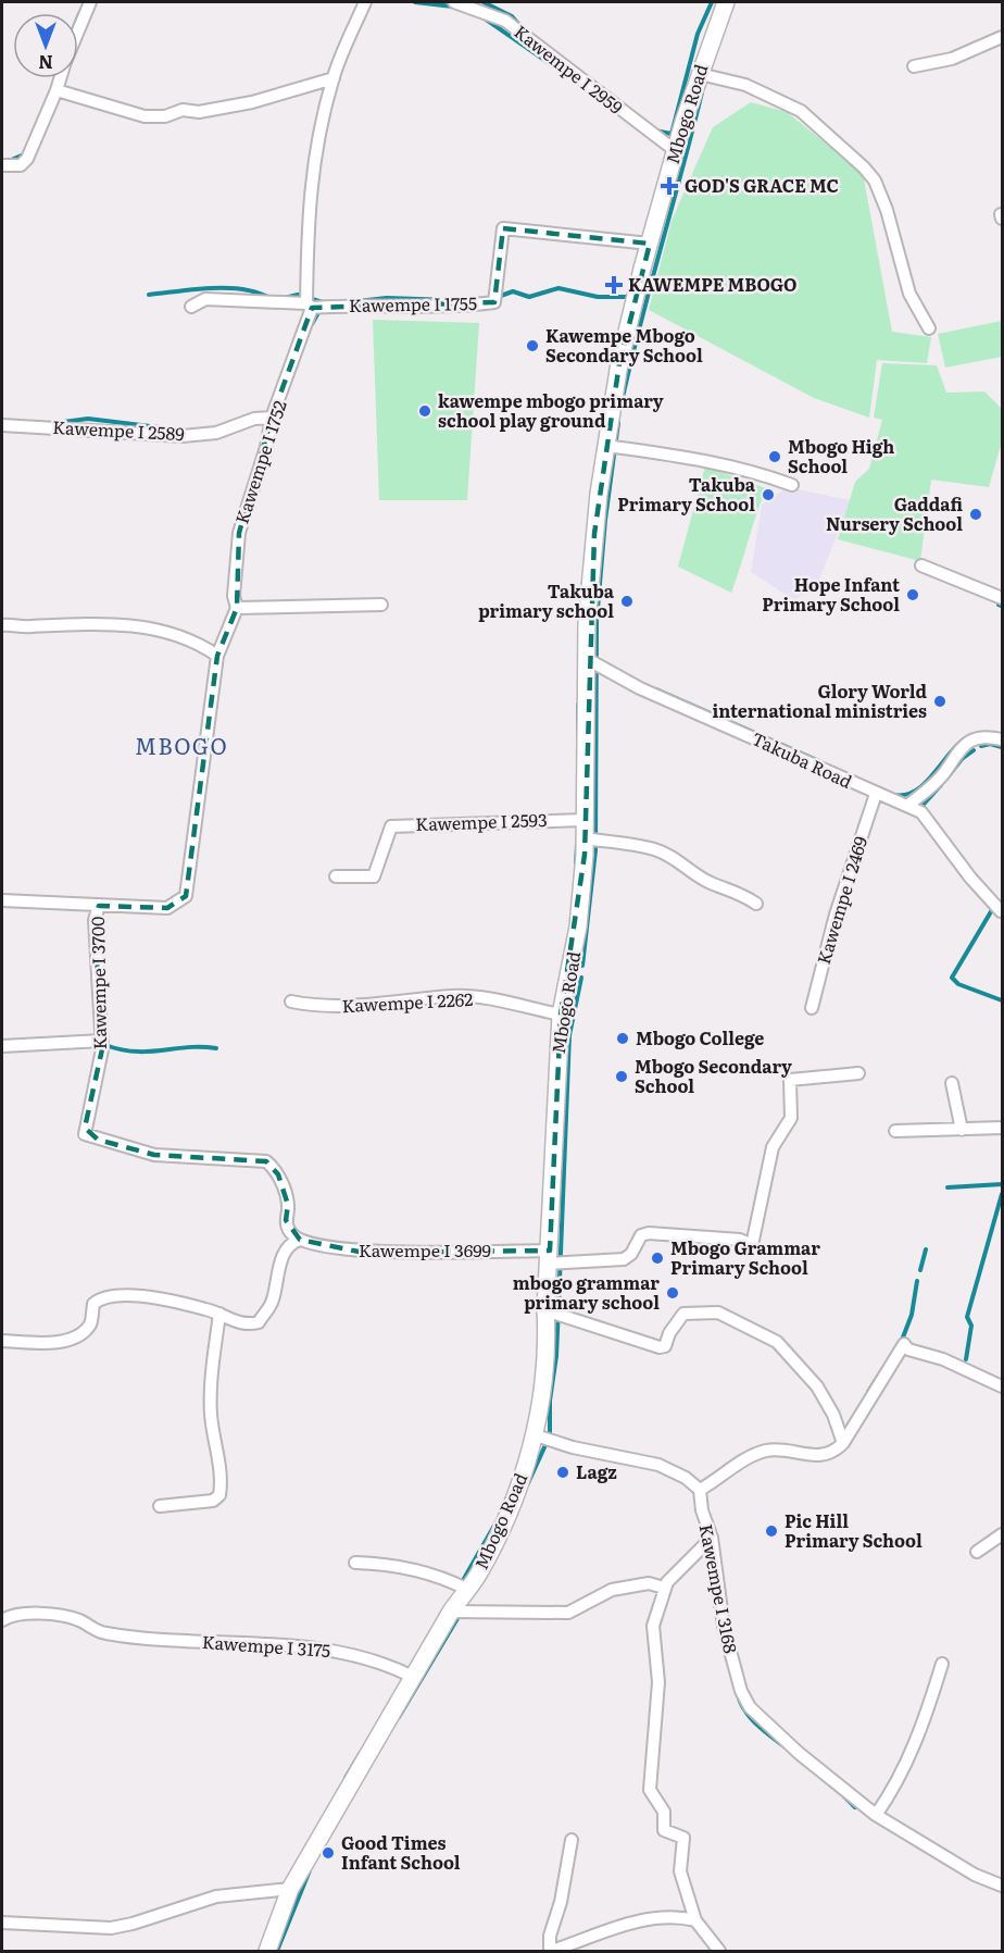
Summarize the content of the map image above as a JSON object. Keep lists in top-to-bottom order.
{
  "streets": {
    "street": [
      "Kawempe I 2959",
      "Mbogo Road",
      "Kawempe I 1755",
      "Kawempe I 2589",
      "Kawempe I 1752",
      "Takuba Road",
      "Kawempe I 2593",
      "Kawempe I 2469",
      "Kawempe I 3700",
      "Kawempe I 2262",
      "Kawempe I 3699",
      "Kawempe I 3168",
      "Kawempe I 3175"
    ]
  },
  "crossings": [
    ["Kawempe I 2959", "Mbogo Road"],
    ["Mbogo Road", "Kawempe I 1755"],
    ["Mbogo Road", "Takuba Road"],
    ["Mbogo Road", "Kawempe I 2593"],
    ["Mbogo Road", "Kawempe I 2262"],
    ["Mbogo Road", "Kawempe I 3699"],
    ["Mbogo Road", "Kawempe I 3175"],
    ["Kawempe I 1755", "Kawempe I 1752"],
    ["Kawempe I 2589", "Kawempe I 1752"],
    ["Kawempe I 1752", "Kawempe I 3700"],
    ["Takuba Road", "Kawempe I 2469"],
    ["Kawempe I 3700", "Kawempe I 3699"]
  ],
  "districts": ["MBOGO"],
  "places": {
    "health": ["GOD'S GRACE MC", "KAWEMPE MBOGO"],
    "other": [
      "Kawempe Mbogo Secondary School",
      "kawempe mbogo primary school play ground",
      "Mbogo High School",
      "Takuba Primary School",
      "Gaddafi Nursery School",
      "Hope Infant Primary School",
      "Takuba primary school",
      "Glory World international ministries",
      "Mbogo College",
      "Mbogo Secondary School",
      "Mbogo Grammar Primary School",
      "mbogo grammar primary school",
      "Lagz",
      "Pic Hill Primary School",
      "Good Times Infant School"
    ]
  },
  "north": "bottom"
}
